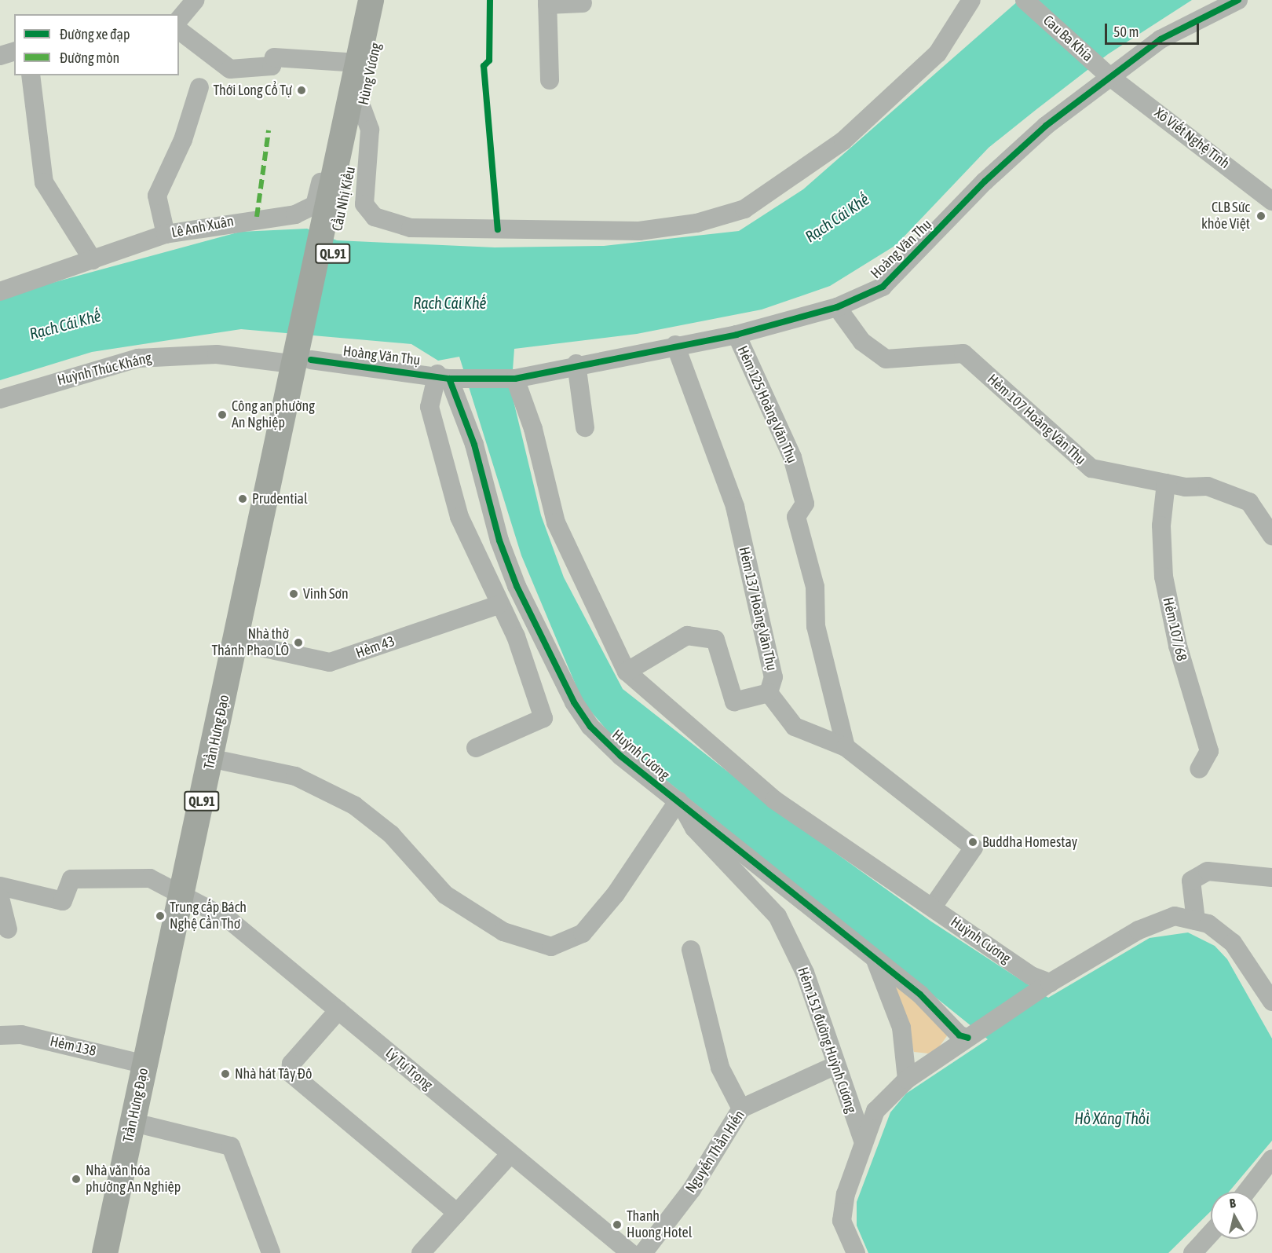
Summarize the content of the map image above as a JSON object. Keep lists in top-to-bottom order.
{
  "streets": {
    "highway": [
      "Hùng Vương",
      "Cầu Nhị Kiều",
      "QL.91",
      "Trần Hưng Đạo"
    ],
    "street": [
      "Cau Ba Khía",
      "Xô Viết Nghệ Tĩnh",
      "Lê Anh Xuân",
      "Hoàng Văn Thụ",
      "Huỳnh Thúc Kháng",
      "Hẻm 125 Hoàng Văn Thụ",
      "Hẻm 107 Hoàng Văn Thụ",
      "Hẻm 137 Hoàng Văn Thụ",
      "Hẻm 107/68",
      "Hẻm 43",
      "Huỳnh Cương",
      "Hẻm 151 đường Huỳnh Cương",
      "Hẻm 138",
      "Lý Tự Trọng",
      "Nguyễn Thần Hiến"
    ]
  },
  "crossings": [
    ["Cau Ba Khía", "Xô Viết Nghệ Tĩnh"],
    ["Cau Ba Khía", "Hoàng Văn Thụ"],
    ["Hùng Vương", "Cầu Nhị Kiều"],
    ["Hùng Vương", "Lê Anh Xuân"],
    ["Xô Viết Nghệ Tĩnh", "Hoàng Văn Thụ"],
    ["Cầu Nhị Kiều", "Hoàng Văn Thụ"],
    ["Cầu Nhị Kiều", "Huỳnh Thúc Kháng"],
    ["Cầu Nhị Kiều", "Trần Hưng Đạo"],
    ["Hoàng Văn Thụ", "Huỳnh Thúc Kháng"],
    ["Hoàng Văn Thụ", "Hẻm 125 Hoàng Văn Thụ"],
    ["Hoàng Văn Thụ", "Hẻm 107 Hoàng Văn Thụ"],
    ["Hoàng Văn Thụ", "Hẻm 137 Hoàng Văn Thụ"],
    ["Hoàng Văn Thụ", "Trần Hưng Đạo"],
    ["Hoàng Văn Thụ", "Huỳnh Cương"],
    ["Huỳnh Thúc Kháng", "Trần Hưng Đạo"],
    ["Hẻm 125 Hoàng Văn Thụ", "Hẻm 137 Hoàng Văn Thụ"],
    ["Hẻm 107 Hoàng Văn Thụ", "Hẻm 107/68"],
    ["Hẻm 137 Hoàng Văn Thụ", "Huỳnh Cương"],
    ["Hẻm 43", "Trần Hưng Đạo"],
    ["Trần Hưng Đạo", "Hẻm 138"],
    ["Trần Hưng Đạo", "Lý Tự Trọng"],
    ["Huỳnh Cương", "Hẻm 151 đường Huỳnh Cương"],
    ["Hẻm 151 đường Huỳnh Cương", "Nguyễn Thần Hiến"]
  ],
  "water": ["Rạch Cái Khế", "Hồ Xáng Thổi"],
  "places": [
    "Thới Long Cổ Tự",
    "CLB Sức khỏe Việt",
    "Công an phường An Nghiệp",
    "Prudential",
    "Vinh Sơn",
    "Nhà thờ Thánh Phao LÔ",
    "Buddha Homestay",
    "Trung cấp Bách Nghệ Cần Thơ",
    "Nhà hát Tây Đô",
    "Nhà văn hóa phường An Nghiệp",
    "Thanh Huong Hotel"
  ],
  "legend": ["Đường xe đạp", "Đường mòn"],
  "scale_bar": "50 m",
  "north": "top"
}
